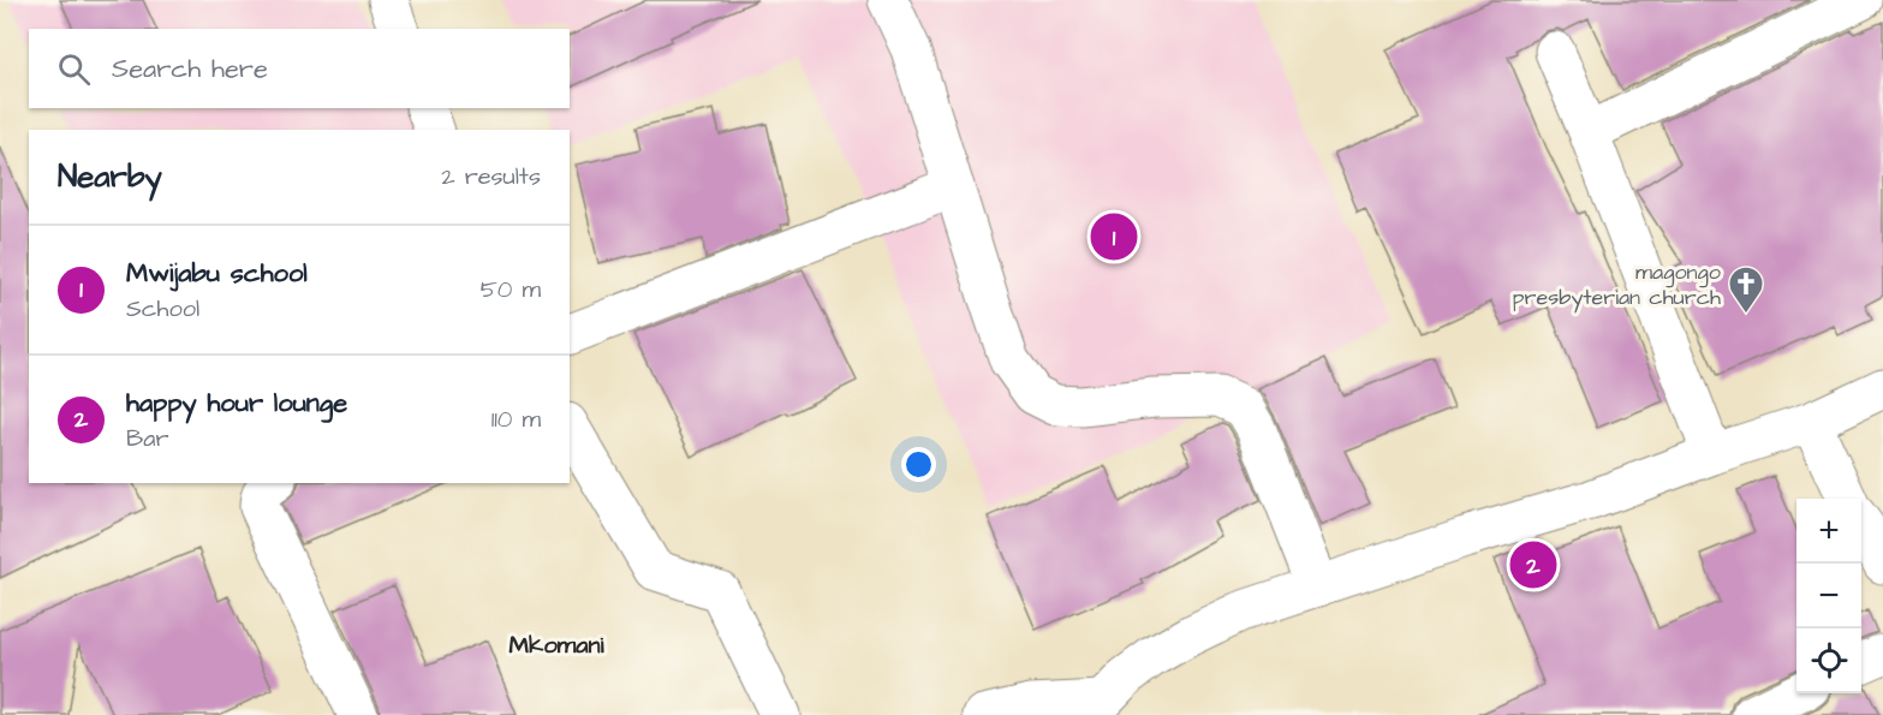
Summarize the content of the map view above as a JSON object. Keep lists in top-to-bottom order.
{
  "districts": ["Mkomani"],
  "places": {
    "church": ["magongo presbyterian church"]
  },
  "page": {
    "search": "Search here",
    "heading": ["Nearby", "2 results"],
    "pins": ["1", "2"],
    "list": [
      {
        "mark": "1",
        "name": "Mwijabu school",
        "note": "School",
        "value": "50 m"
      },
      {
        "mark": "2",
        "name": "happy hour lounge",
        "note": "Bar",
        "value": "110 m"
      }
    ],
    "map_buttons": ["+", "−"]
  }
}
